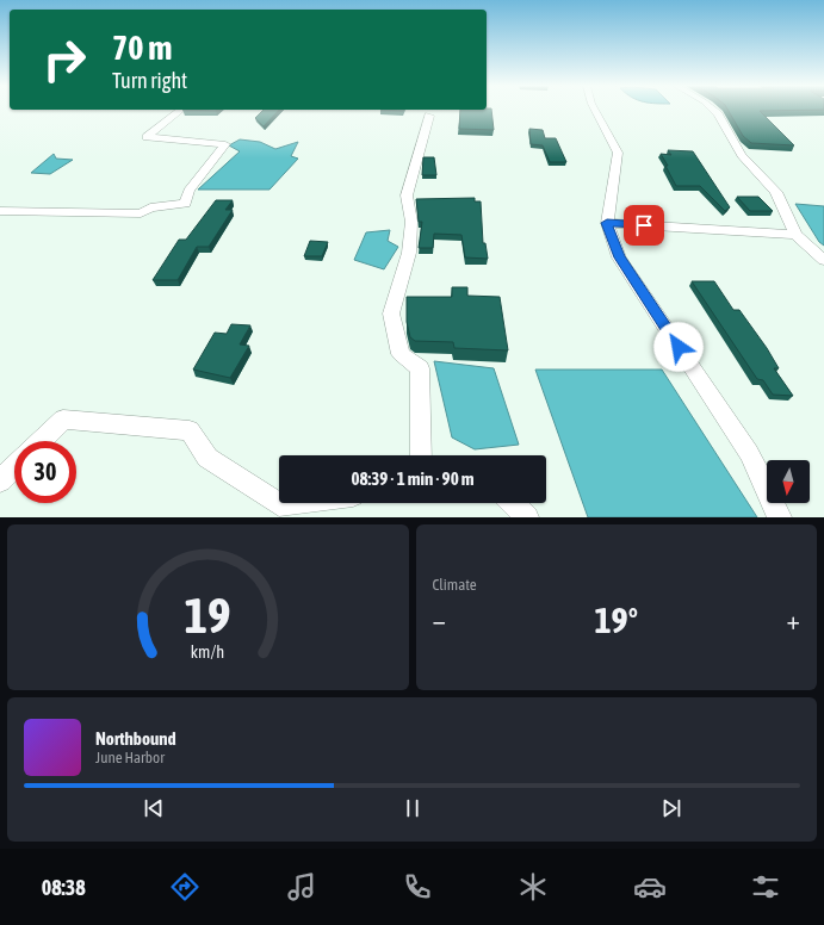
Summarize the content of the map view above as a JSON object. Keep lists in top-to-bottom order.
{
  "north": "bottom",
  "page": {
    "turn": ["70 m", "Turn right"],
    "limit": "30",
    "trip": "08:39 · 1 min · 90 m",
    "tile": "Climate",
    "heat": ["−", "19°", "+"],
    "song": ["Northbound", "June Harbor"],
    "tabs": "08:38",
    "gauge": ["19", "km/h"]
  }
}
